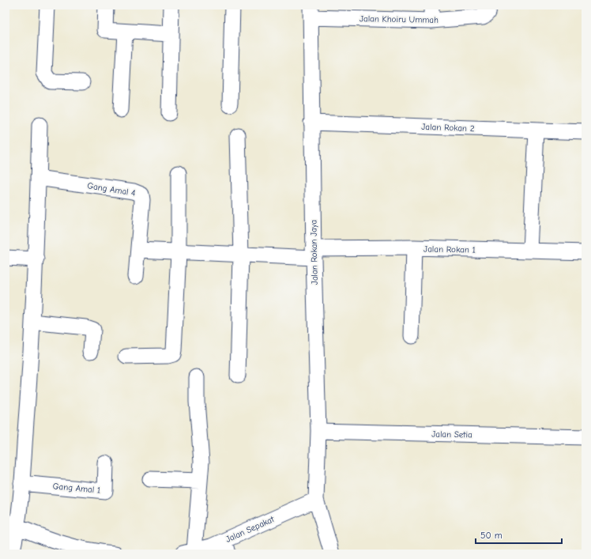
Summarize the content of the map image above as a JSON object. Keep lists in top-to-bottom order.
{
  "streets": {
    "street": [
      "Jalan Khoiru Ummah",
      "Jalan Rokan 2",
      "Gang Amal 4",
      "Jalan Rokan 1",
      "Jalan Rokan Jaya",
      "Jalan Setia",
      "Gang Amal 1",
      "Jalan Sepakat"
    ]
  },
  "crossings": [
    ["Jalan Khoiru Ummah", "Jalan Rokan Jaya"],
    ["Jalan Rokan 2", "Jalan Rokan Jaya"],
    ["Gang Amal 4", "Jalan Rokan 1"],
    ["Jalan Rokan 1", "Jalan Rokan Jaya"],
    ["Jalan Rokan Jaya", "Jalan Setia"],
    ["Jalan Rokan Jaya", "Jalan Sepakat"]
  ],
  "scale_bar": "50 m"
}
